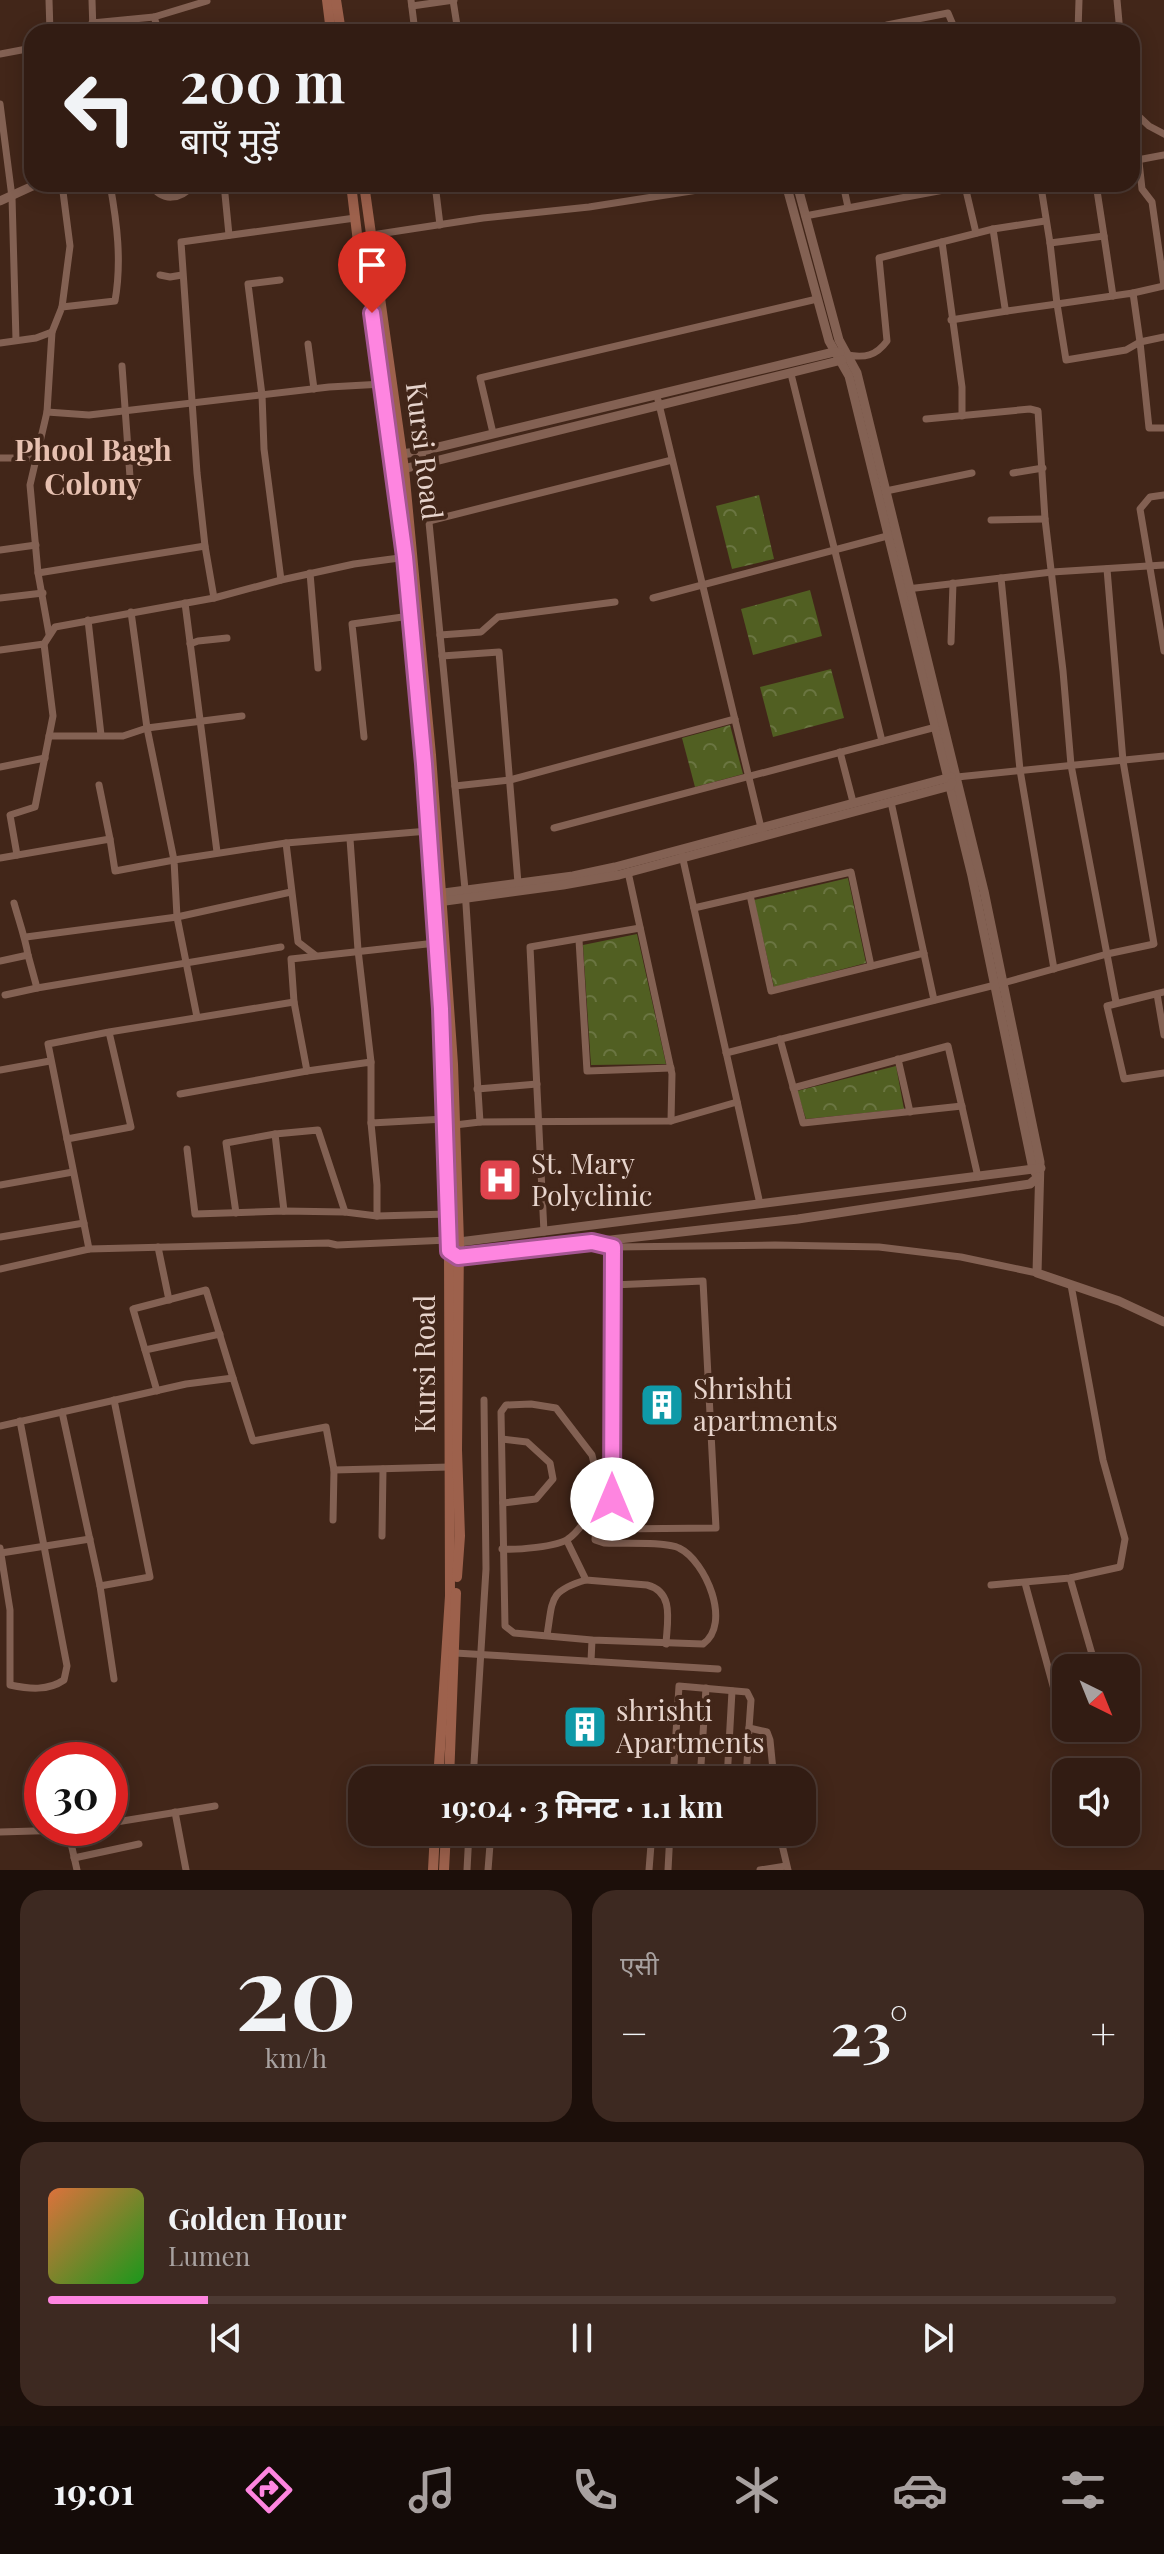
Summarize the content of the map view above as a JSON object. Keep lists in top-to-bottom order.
{
  "streets": {
    "main road": ["Kursi Road"]
  },
  "districts": ["Phool Bagh Colony"],
  "places": {
    "hospital": ["St. Mary Polyclinic"],
    "building": ["Shrishti apartments", "shrishti Apartments"]
  },
  "north": "bottom right",
  "page": {
    "turn": ["200 m", "बाएँ मुड़ें"],
    "limit": "30",
    "trip": "19:04 · 3 मिनट · 1.1 km",
    "tile": [
      ["20", "km/h"],
      "एसी"
    ],
    "heat": ["−", "23°", "+"],
    "song": ["Golden Hour", "Lumen"],
    "tabs": "19:01"
  }
}
